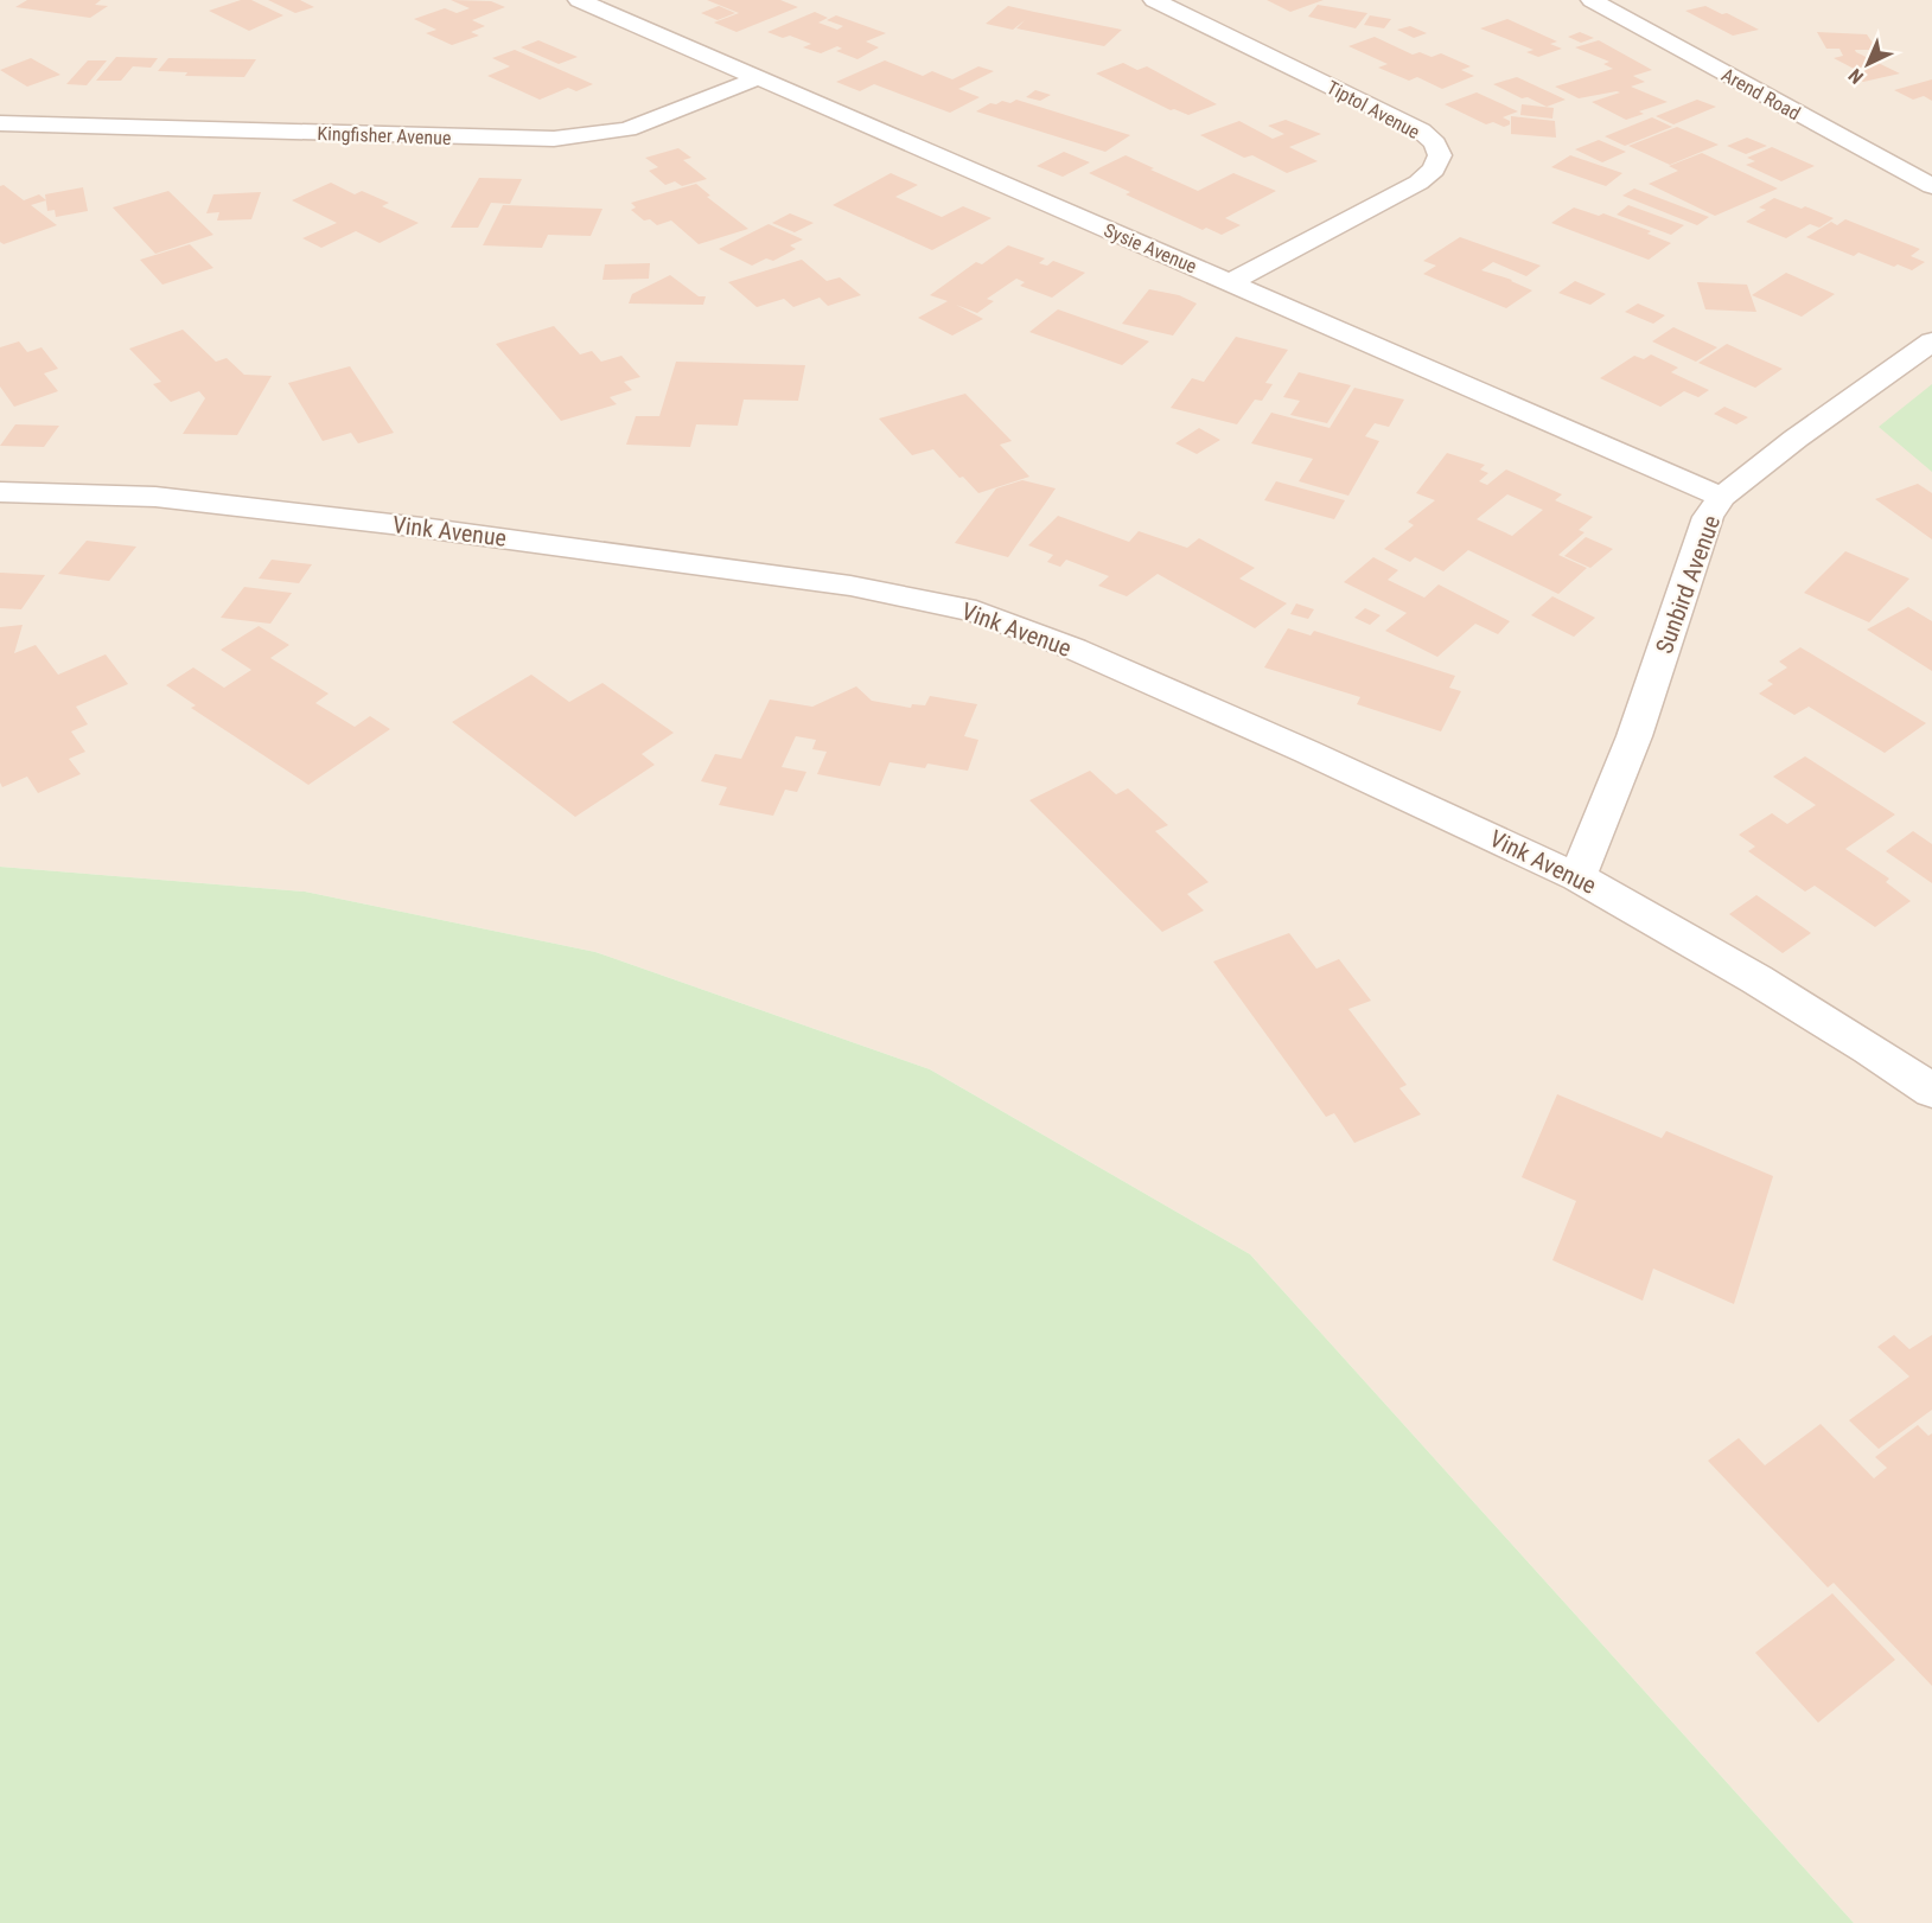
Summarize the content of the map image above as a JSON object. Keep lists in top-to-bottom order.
{
  "streets": {
    "street": [
      "Arend Road",
      "Tiptol Avenue",
      "Kingfisher Avenue",
      "Sysie Avenue",
      "Vink Avenue",
      "Sunbird Avenue"
    ]
  },
  "crossings": [
    ["Tiptol Avenue", "Sysie Avenue"],
    ["Kingfisher Avenue", "Sysie Avenue"],
    ["Sysie Avenue", "Sunbird Avenue"],
    ["Vink Avenue", "Sunbird Avenue"]
  ],
  "north": "bottom left"
}
